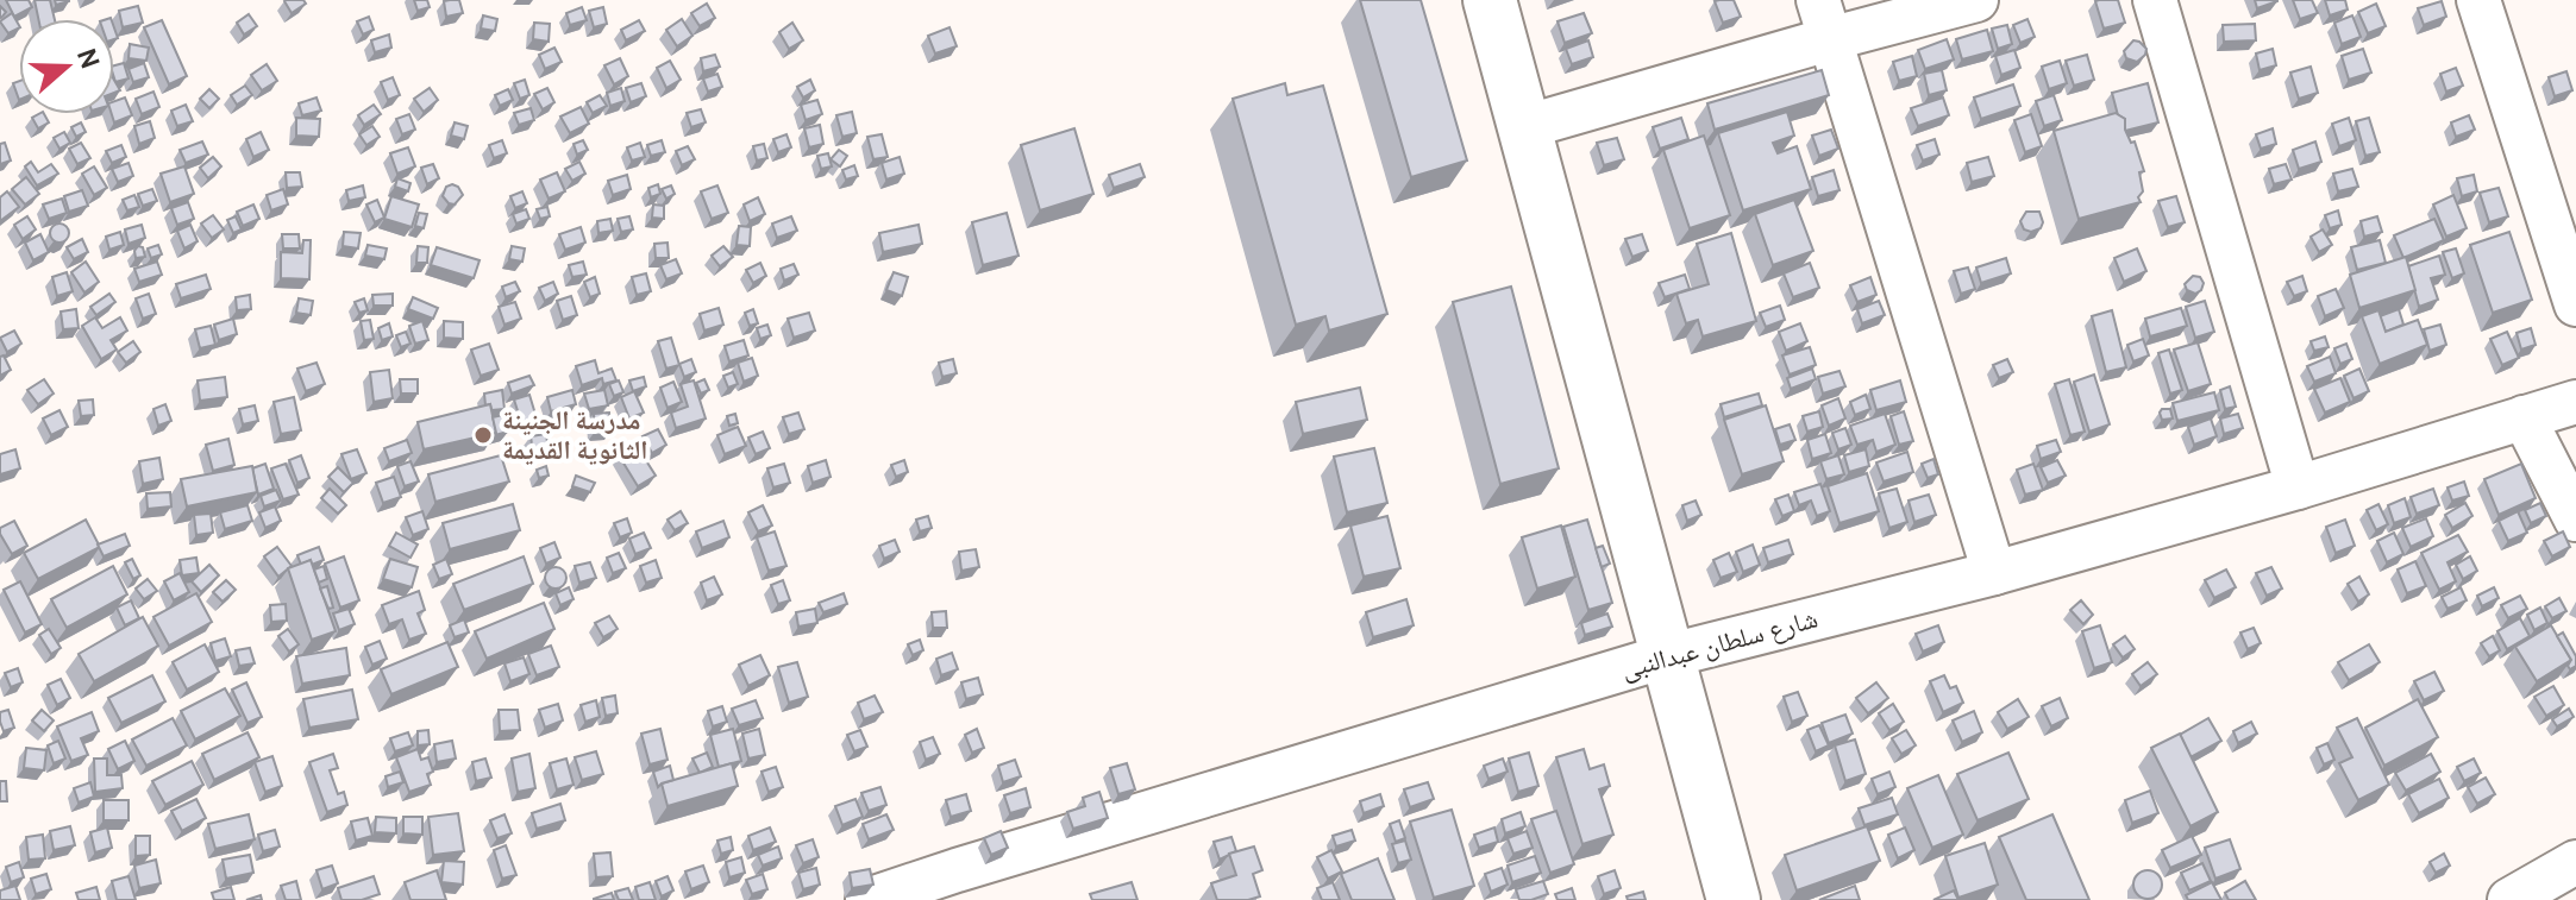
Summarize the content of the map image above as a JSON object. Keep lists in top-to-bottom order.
{
  "streets": {
    "street": ["شارع سلطان عبدالنبى"]
  },
  "places": ["مدرسة الجنينة الثانوية القديمة"],
  "north": "right"
}
